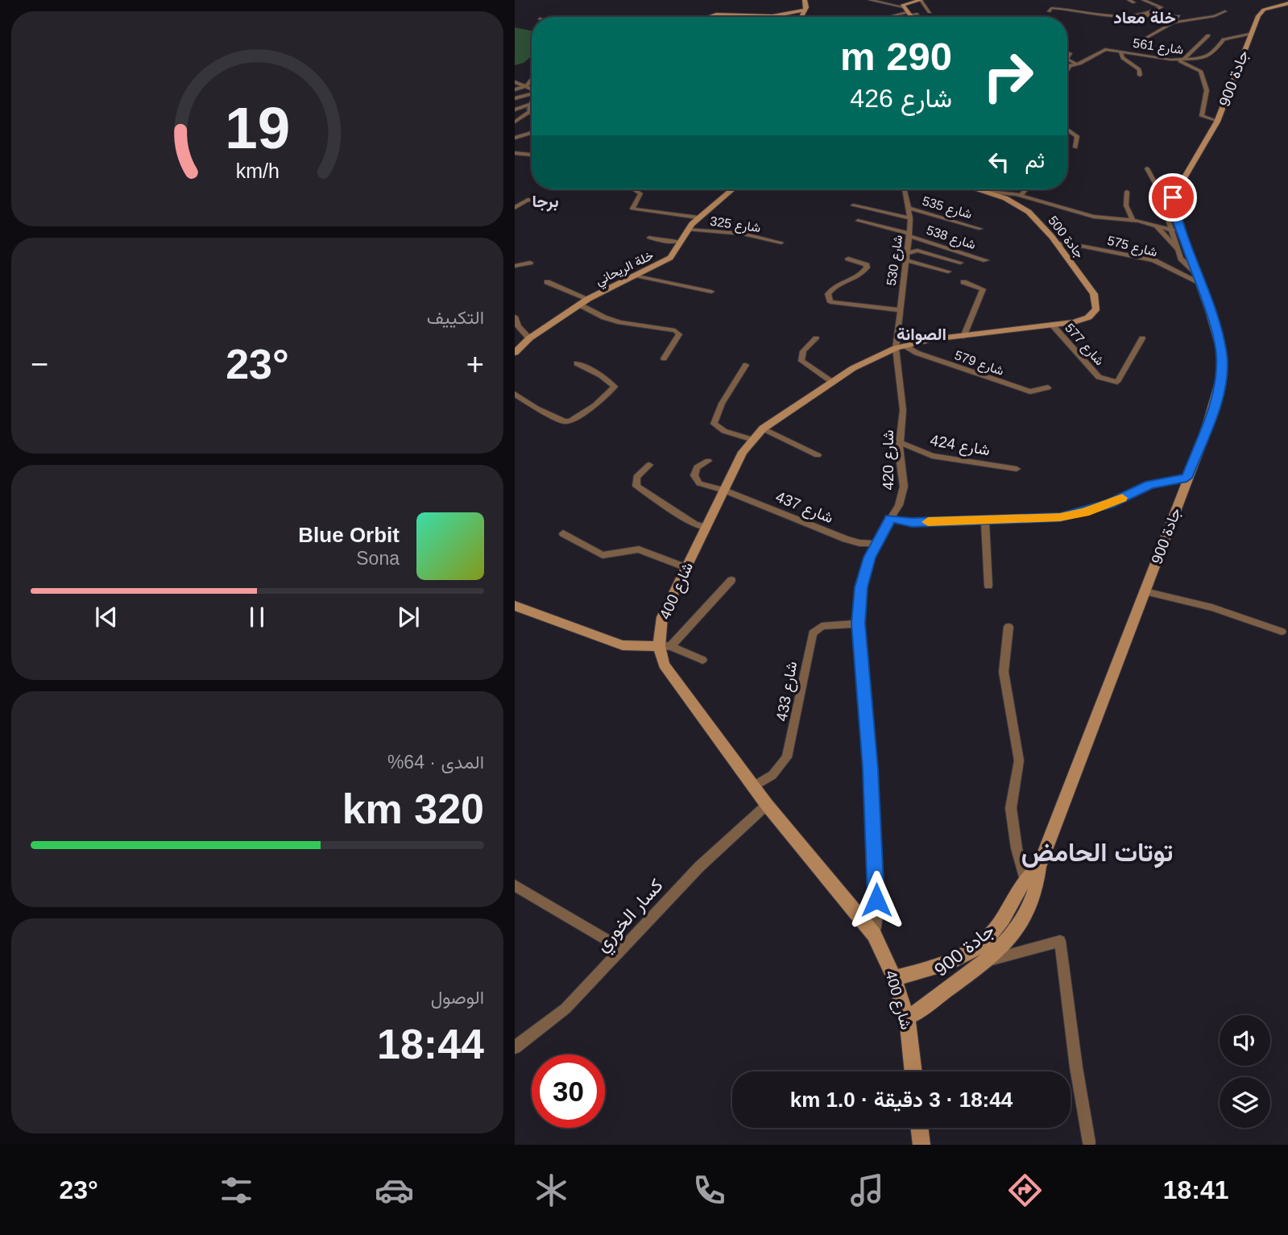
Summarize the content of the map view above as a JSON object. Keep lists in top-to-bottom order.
{
  "streets": {
    "main road": [
      "جادة 900",
      "جادة 500",
      "خلة الريحاني",
      "شارع 400"
    ],
    "street": [
      "شارع 561",
      "شارع 535",
      "شارع 325",
      "شارع 538",
      "شارع 575",
      "شارع 530",
      "شارع 577",
      "شارع 579",
      "شارع 424",
      "شارع 420",
      "شارع 437",
      "شارع 433",
      "كسار الخوري"
    ]
  },
  "crossings": [
    ["شارع 561", "جادة 900"],
    ["جادة 900", "شارع 575"],
    ["جادة 900", "شارع 400"],
    ["شارع 535", "شارع 530"],
    ["شارع 325", "خلة الريحاني"],
    ["شارع 538", "شارع 530"],
    ["جادة 500", "شارع 575"],
    ["جادة 500", "شارع 577"],
    ["جادة 500", "شارع 400"],
    ["شارع 530", "شارع 579"],
    ["شارع 530", "شارع 420"],
    ["شارع 530", "شارع 400"],
    ["شارع 577", "شارع 400"],
    ["شارع 579", "شارع 420"],
    ["شارع 579", "شارع 400"],
    ["شارع 424", "شارع 420"],
    ["شارع 420", "شارع 437"],
    ["شارع 420", "شارع 400"],
    ["شارع 420", "شارع 433"],
    ["شارع 437", "شارع 400"],
    ["شارع 400", "شارع 433"],
    ["شارع 400", "كسار الخوري"]
  ],
  "districts": [
    "خلة معاد",
    "برجا",
    "الصوانة",
    "توتات الحامض"
  ],
  "page": {
    "turn": ["290 m", "شارع 426"],
    "then": "ثم",
    "tile": [
      "التكييف",
      ["المدى · 64%", "320 km"],
      ["الوصول", "18:44"]
    ],
    "heat": ["−", "23°", "+"],
    "song": ["Blue Orbit", "Sona"],
    "limit": "30",
    "trip": "18:44 · 3 دقيقة · 1.0 km",
    "tabs": ["18:41", "23°"],
    "gauge": ["19", "km/h"]
  }
}
